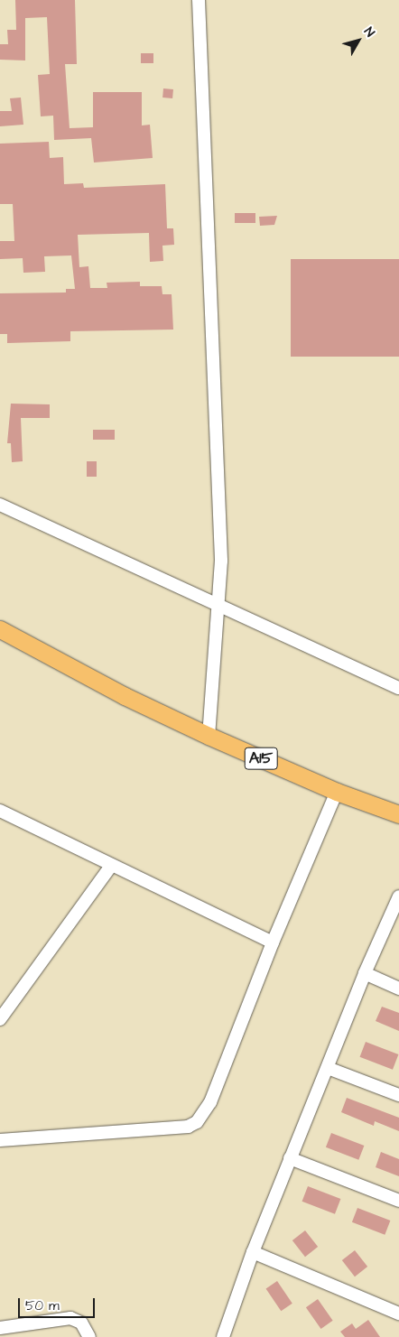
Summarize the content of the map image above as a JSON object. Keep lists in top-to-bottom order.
{
  "streets": {
    "main road": ["A15"]
  },
  "scale_bar": "50 m",
  "north": "top right"
}
